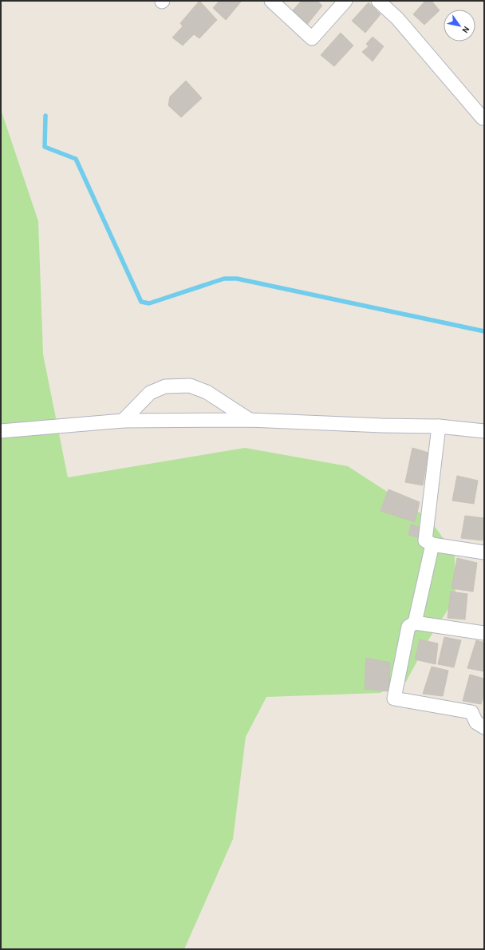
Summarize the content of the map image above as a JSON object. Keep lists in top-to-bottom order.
{
  "north": "bottom right"
}
